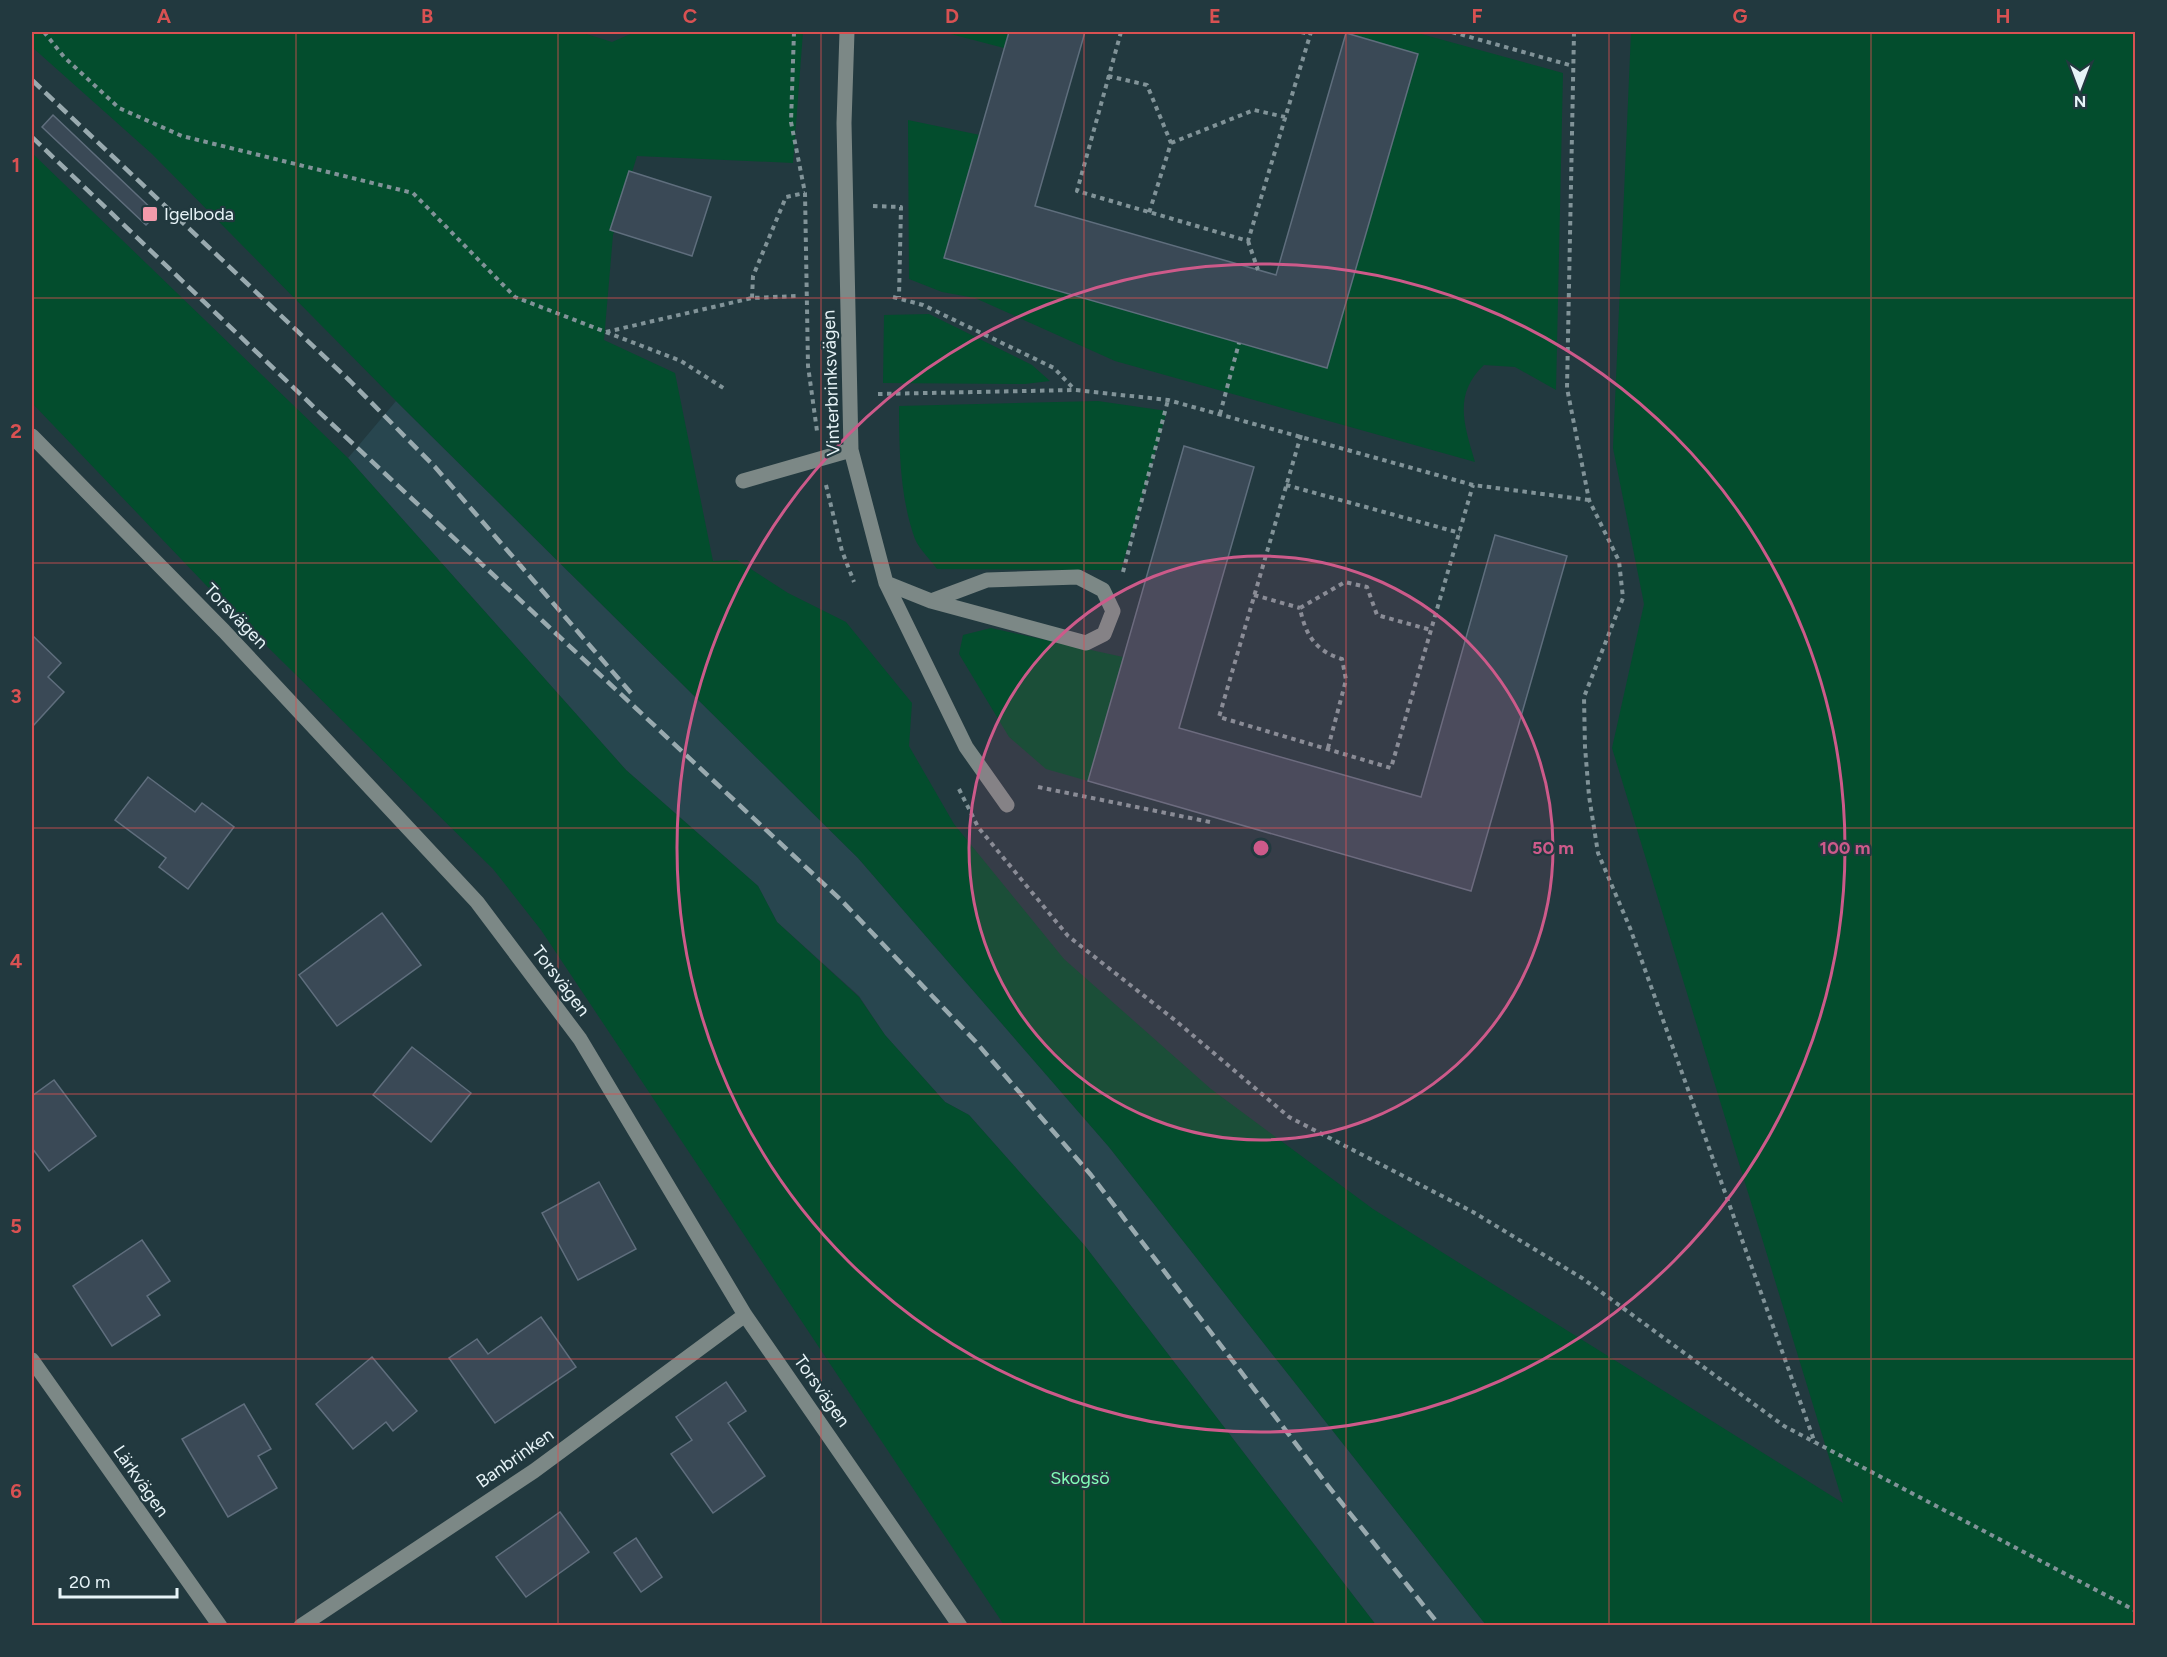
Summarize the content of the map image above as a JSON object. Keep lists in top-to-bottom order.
{
  "streets": {
    "street": [
      "Vinterbrinksvägen",
      "Torsvägen",
      "Banbrinken",
      "Lärkvägen"
    ]
  },
  "crossings": [
    ["Torsvägen", "Banbrinken"]
  ],
  "parks": ["Skogsö"],
  "places": {
    "transit": ["Igelboda"]
  },
  "scale_bar": "20 m",
  "north": "bottom",
  "grid": {
    "columns": [
      "A",
      "B",
      "C",
      "D",
      "E",
      "F",
      "G",
      "H"
    ],
    "rows": [
      "1",
      "2",
      "3",
      "4",
      "5",
      "6"
    ]
  },
  "rings": ["50 m", "100 m"]
}
